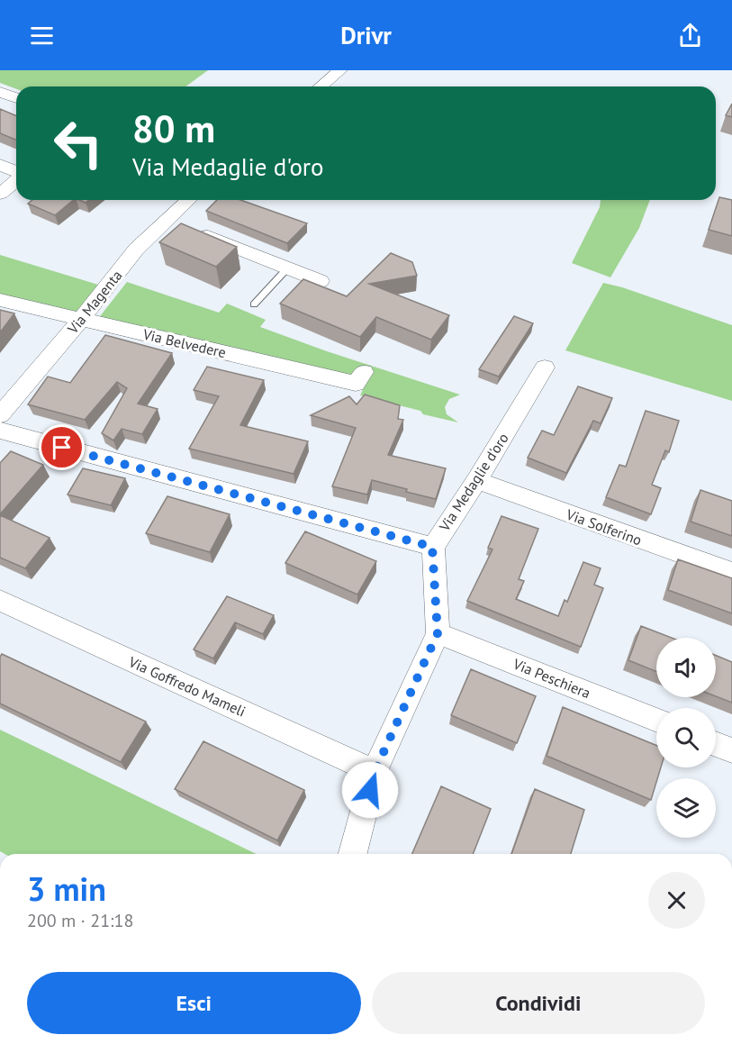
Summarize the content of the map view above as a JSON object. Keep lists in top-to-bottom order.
{
  "streets": {
    "street": [
      "Via Magenta",
      "Via Belvedere",
      "Via Medaglie d'oro",
      "Via Solferino",
      "Via Peschiera",
      "Via Goffredo Mameli"
    ]
  },
  "crossings": [
    ["Via Magenta", "Via Belvedere"],
    ["Via Medaglie d'oro", "Via Solferino"]
  ],
  "page": {
    "header": "Drivr",
    "turn": ["80 m", "Via Medaglie d'oro"],
    "heading": ["3 min", "200 m · 21:18"],
    "buttons": ["Esci", "Condividi"]
  }
}
